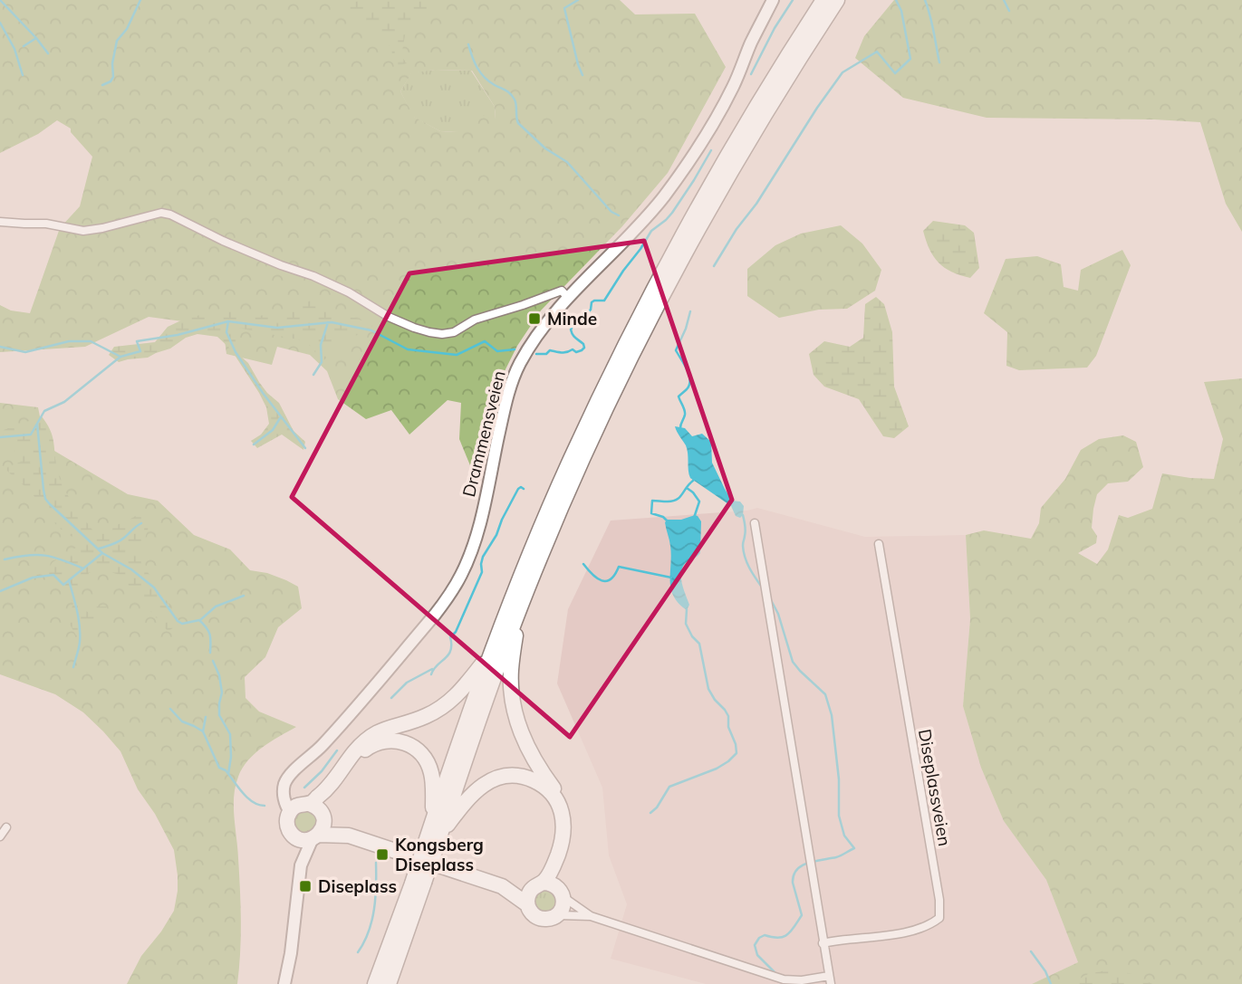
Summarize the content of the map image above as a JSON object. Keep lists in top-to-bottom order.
{
  "streets": {
    "main road": ["Drammensveien"],
    "street": ["Diseplassveien"]
  },
  "places": {
    "transit": ["Minde", "Kongsberg Diseplass", "Diseplass"]
  }
}
